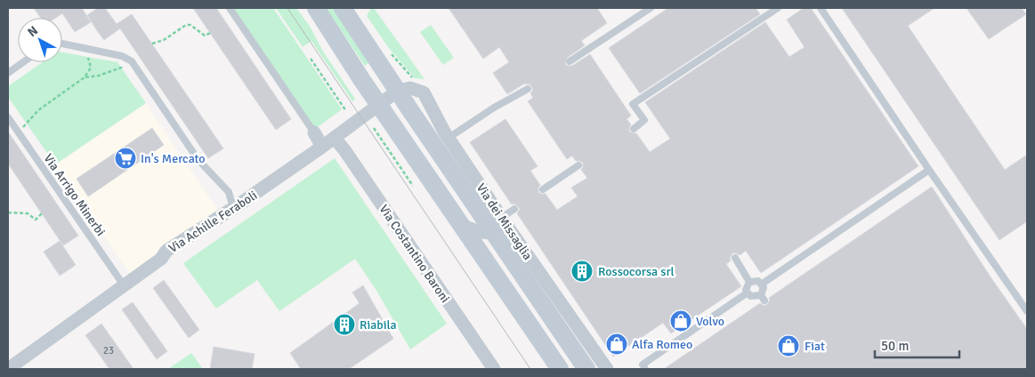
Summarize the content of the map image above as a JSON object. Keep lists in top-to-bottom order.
{
  "streets": {
    "main road": ["Via dei Missaglia"],
    "street": ["Via Achille Feraboli", "Via Costantino Baroni"],
    "lane": ["Via Arrigo Minerbi"]
  },
  "crossings": [
    ["Via Arrigo Minerbi", "Via Achille Feraboli"],
    ["Via Achille Feraboli", "Via dei Missaglia"],
    ["Via Achille Feraboli", "Via Costantino Baroni"]
  ],
  "places": {
    "supermarket": ["In's Mercato"],
    "building": ["Rossocorsa srl", "Riabila"],
    "shop": ["Volvo", "Alfa Romeo", "Fiat"]
  },
  "house_numbers": ["23"],
  "scale_bar": "50 m",
  "north": "top left"
}
